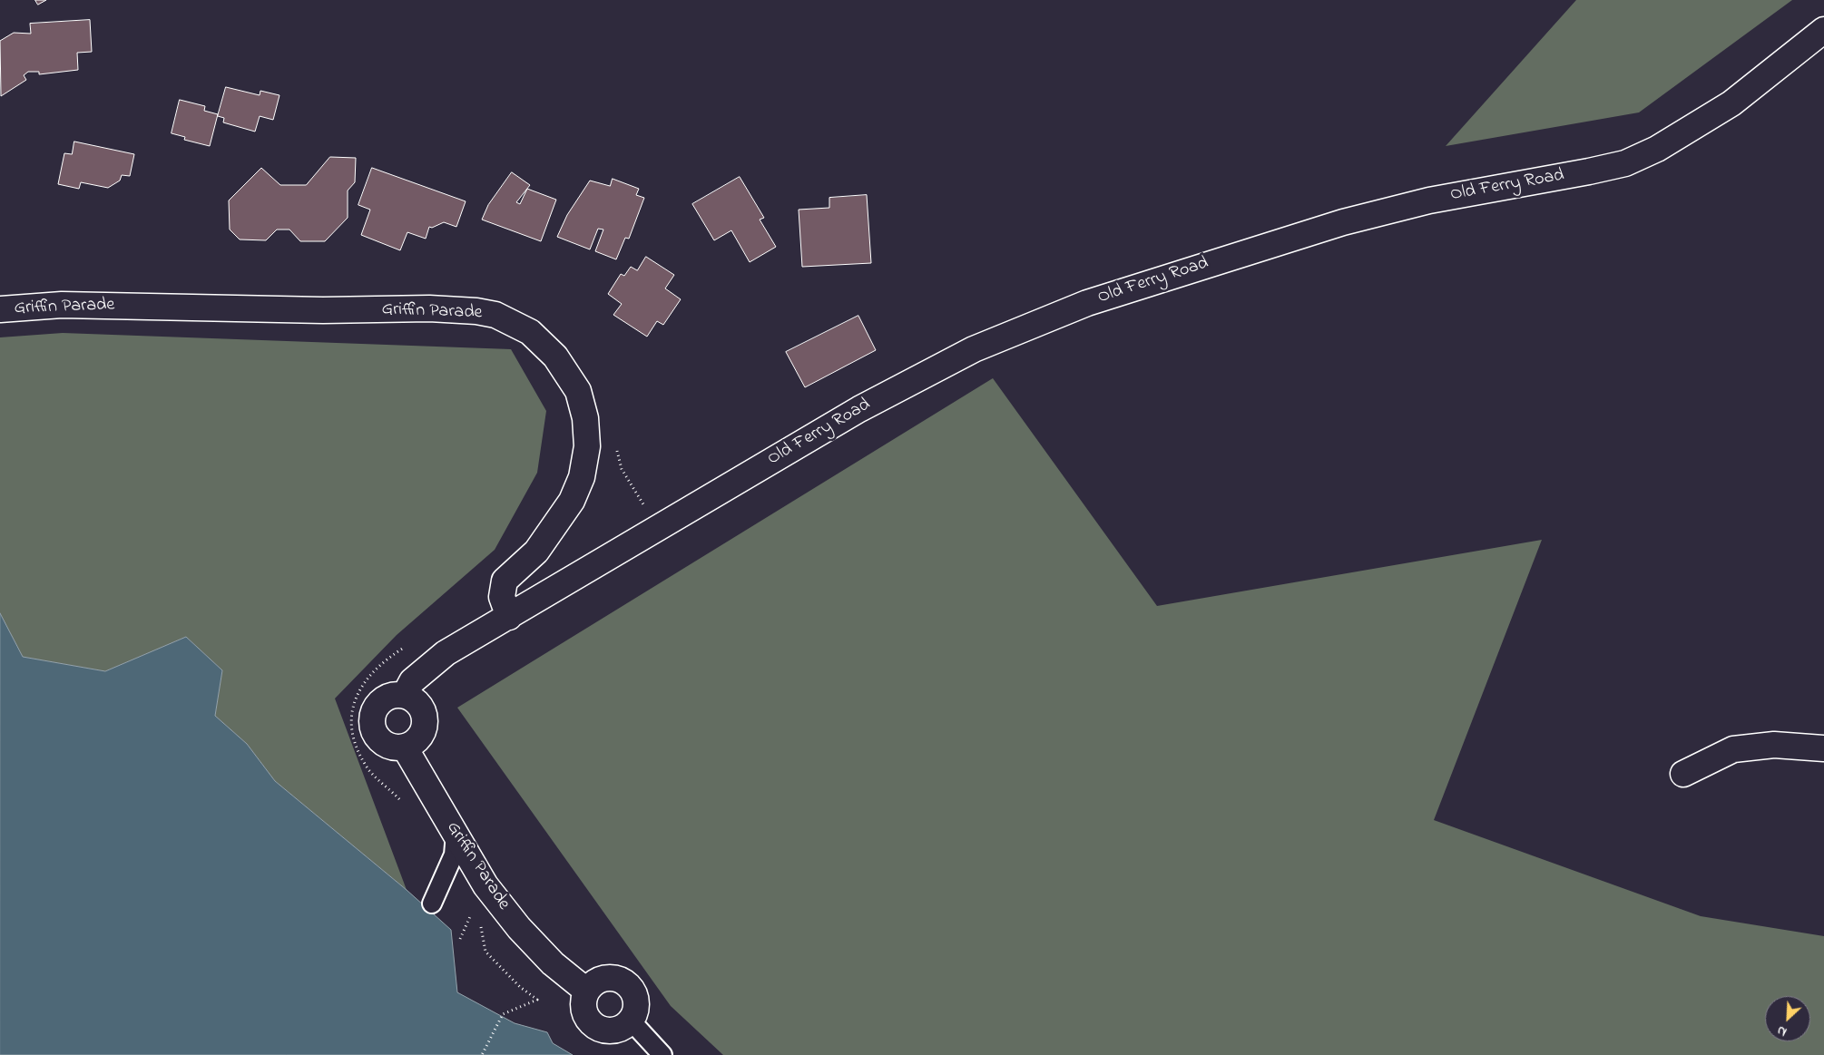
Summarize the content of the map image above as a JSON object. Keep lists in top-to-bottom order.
{
  "streets": {
    "street": ["Old Ferry Road", "Griffin Parade"]
  },
  "crossings": [
    ["Old Ferry Road", "Griffin Parade"]
  ],
  "north": "bottom left"
}
